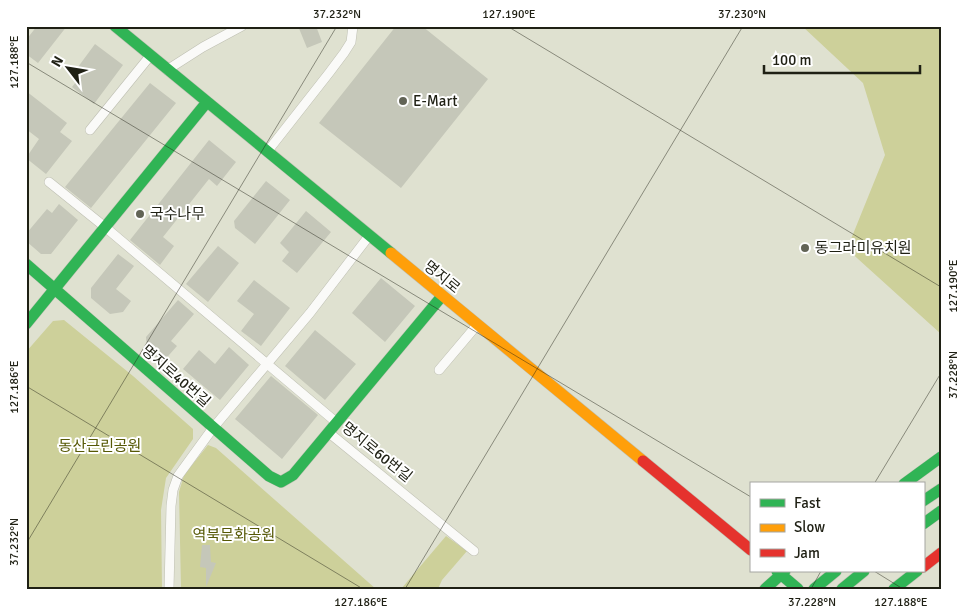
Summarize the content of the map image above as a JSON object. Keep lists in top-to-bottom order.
{
  "streets": {
    "main road": ["명지로", "명지로40번길", "명지로60번길"]
  },
  "crossings": [
    ["명지로", "명지로60번길"],
    ["명지로40번길", "명지로60번길"]
  ],
  "parks": ["동산근린공원", "역북문화공원"],
  "places": ["E-Mart", "국수나무", "동그라미유치원"],
  "legend": ["Fast", "Slow", "Jam"],
  "scale_bar": "100 m",
  "north": "top left",
  "coordinates": [
    "37.232°N",
    "127.190°E",
    "37.230°N",
    "127.188°E",
    "37.228°N",
    "127.186°E"
  ]
}
